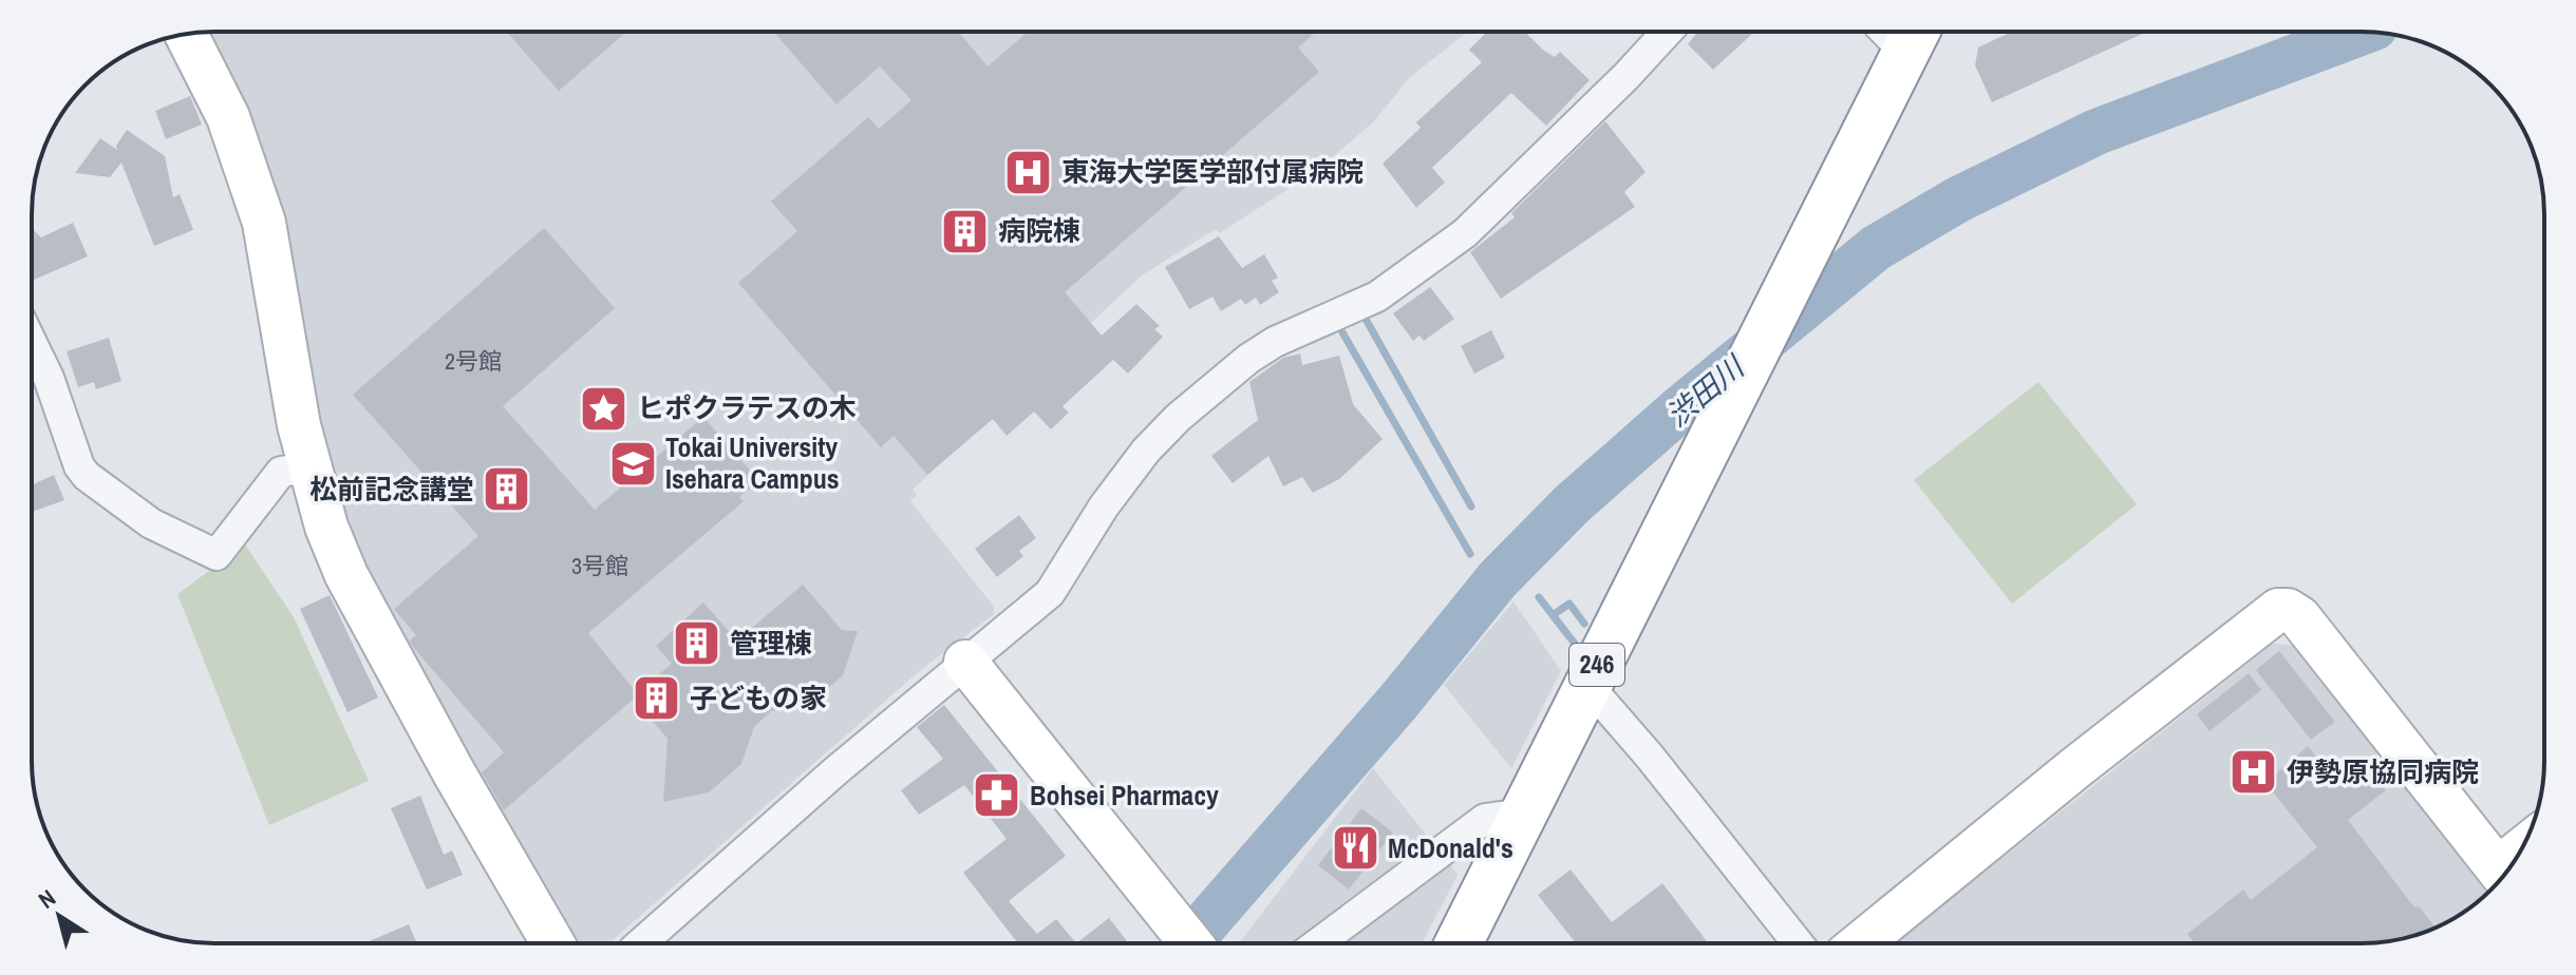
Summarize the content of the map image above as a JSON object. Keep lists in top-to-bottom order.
{
  "streets": {
    "highway": ["246"]
  },
  "water": ["渋田川"],
  "places": {
    "hospital": ["東海大学医学部付属病院", "伊勢原協同病院"],
    "building": [
      "病院棟",
      "松前記念講堂",
      "管理棟",
      "子どもの家"
    ],
    "place": ["ヒポクラテスの木"],
    "school or university": ["Tokai University Isehara Campus"],
    "pharmacy": ["Bohsei Pharmacy"],
    "restaurant": ["McDonald's"]
  },
  "house_numbers": ["2号館", "3号館"],
  "north": "top left"
}
